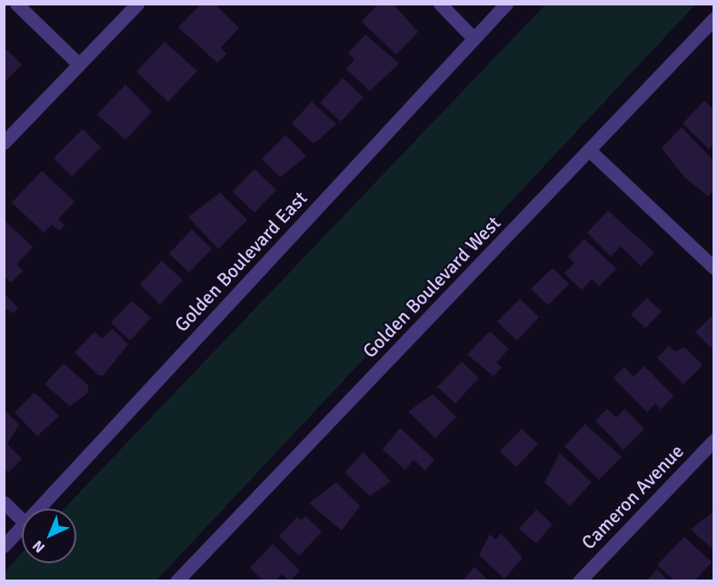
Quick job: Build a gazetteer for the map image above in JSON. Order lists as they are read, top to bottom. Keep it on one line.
{"streets":{"street":["Golden Boulevard East","Golden Boulevard West","Cameron Avenue"]},"north":"bottom left"}
